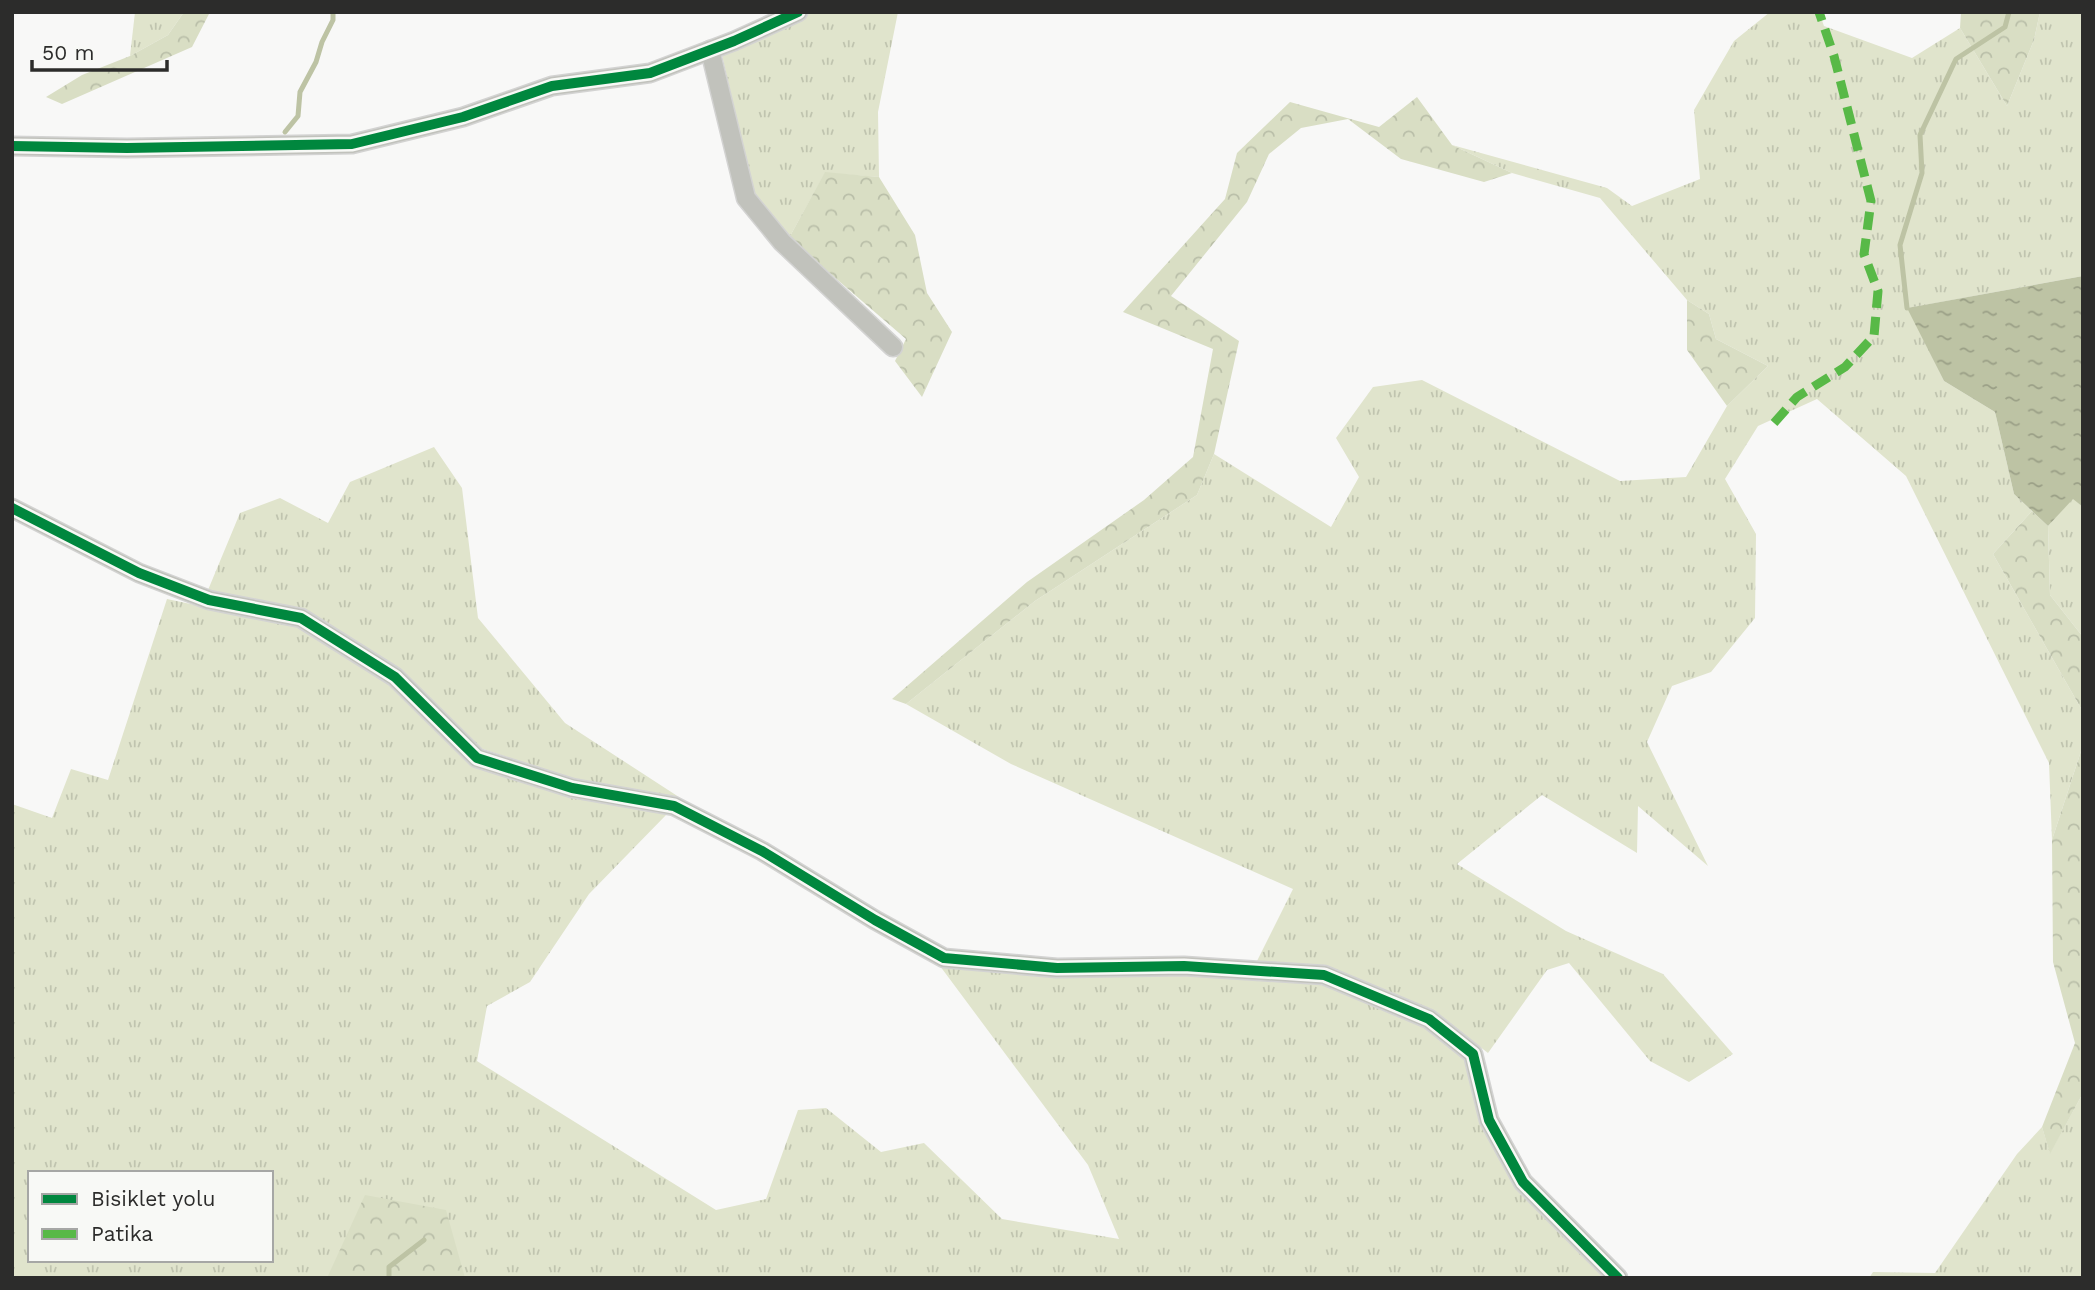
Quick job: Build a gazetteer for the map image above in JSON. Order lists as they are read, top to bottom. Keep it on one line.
{"legend":["Bisiklet yolu","Patika"],"scale_bar":"50 m"}
